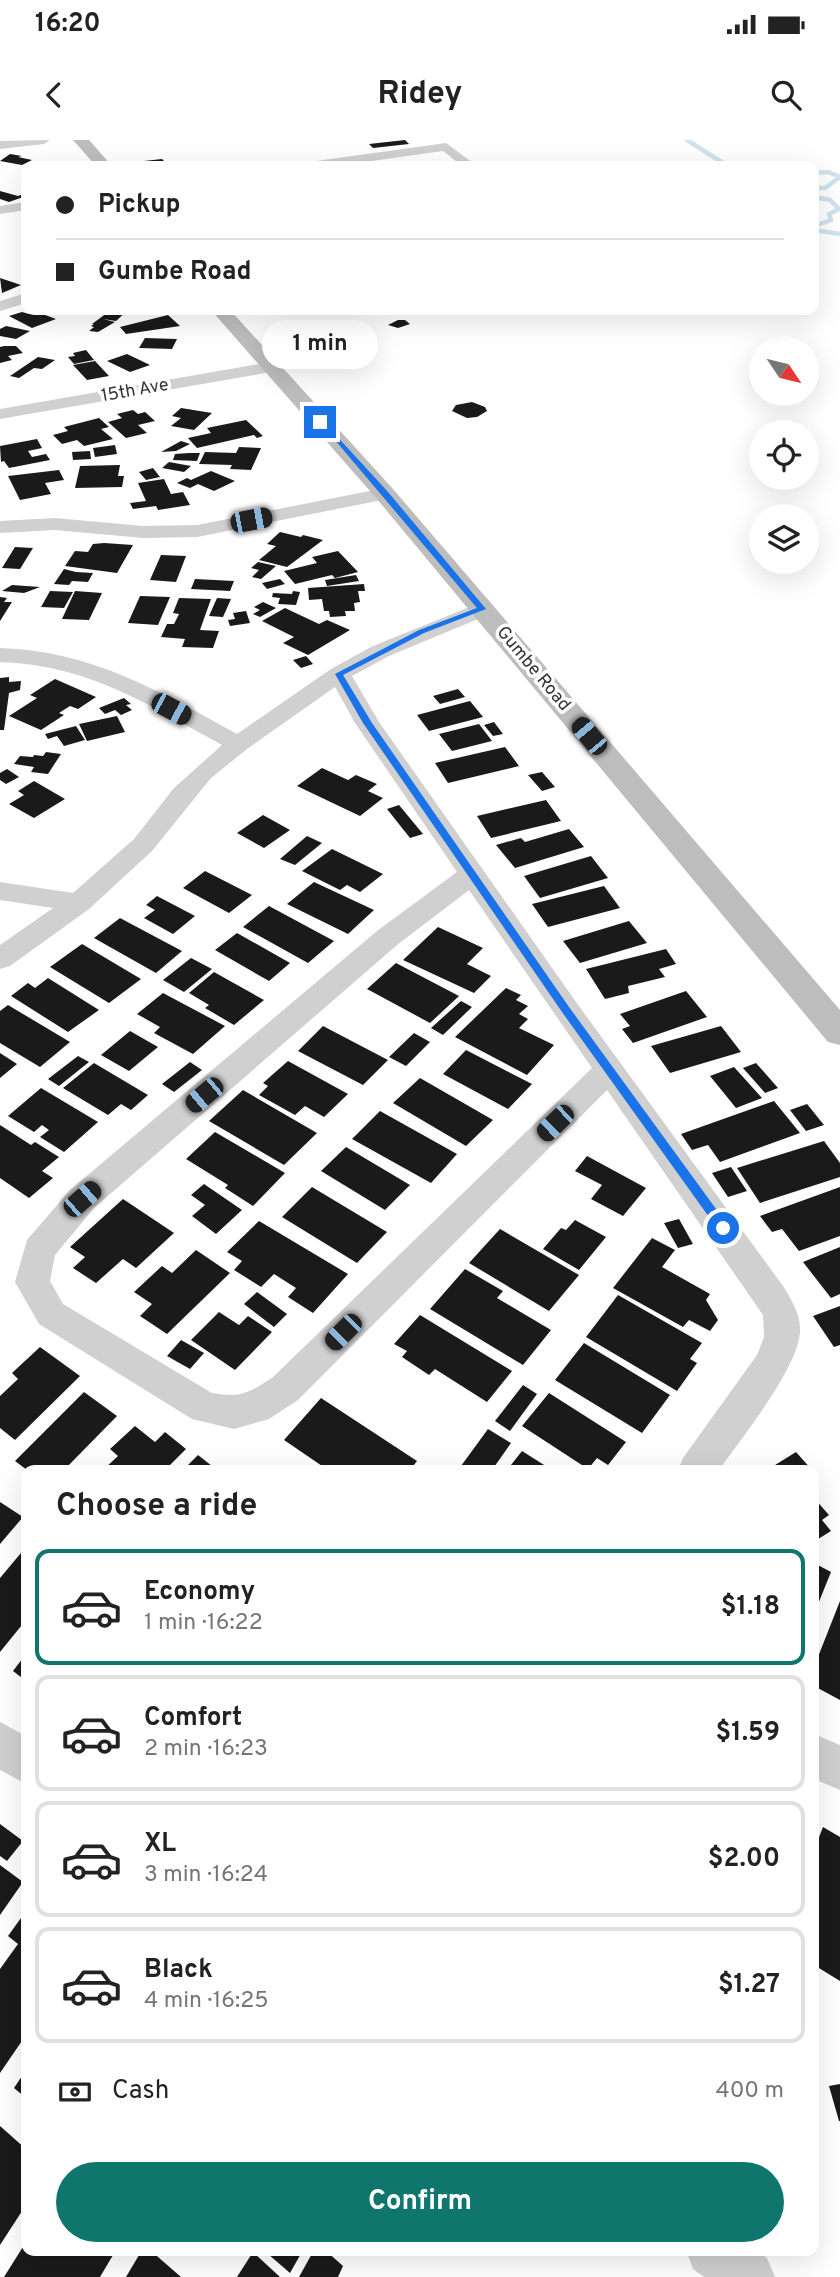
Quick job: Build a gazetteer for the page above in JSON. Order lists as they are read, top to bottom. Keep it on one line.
{"streets":{"street":["15th Ave","Gumbe Road"]},"crossings":[["15th Ave","Gumbe Road"]],"north":"bottom right","page":{"status":"16:20","header":"Ridey","banner":["Pickup","Gumbe Road"],"bubble":"1 min","heading":"Choose a ride","list":[{"name":"Economy","note":"1 min · 16:22","value":"$1.18"},{"name":"Comfort","note":"2 min · 16:23","value":"$1.59"},{"name":"XL","note":"3 min · 16:24","value":"$2.00"},{"name":"Black","note":"4 min · 16:25","value":"$1.27"}],"pay":["Cash","400 m"],"buttons":"Confirm"}}
